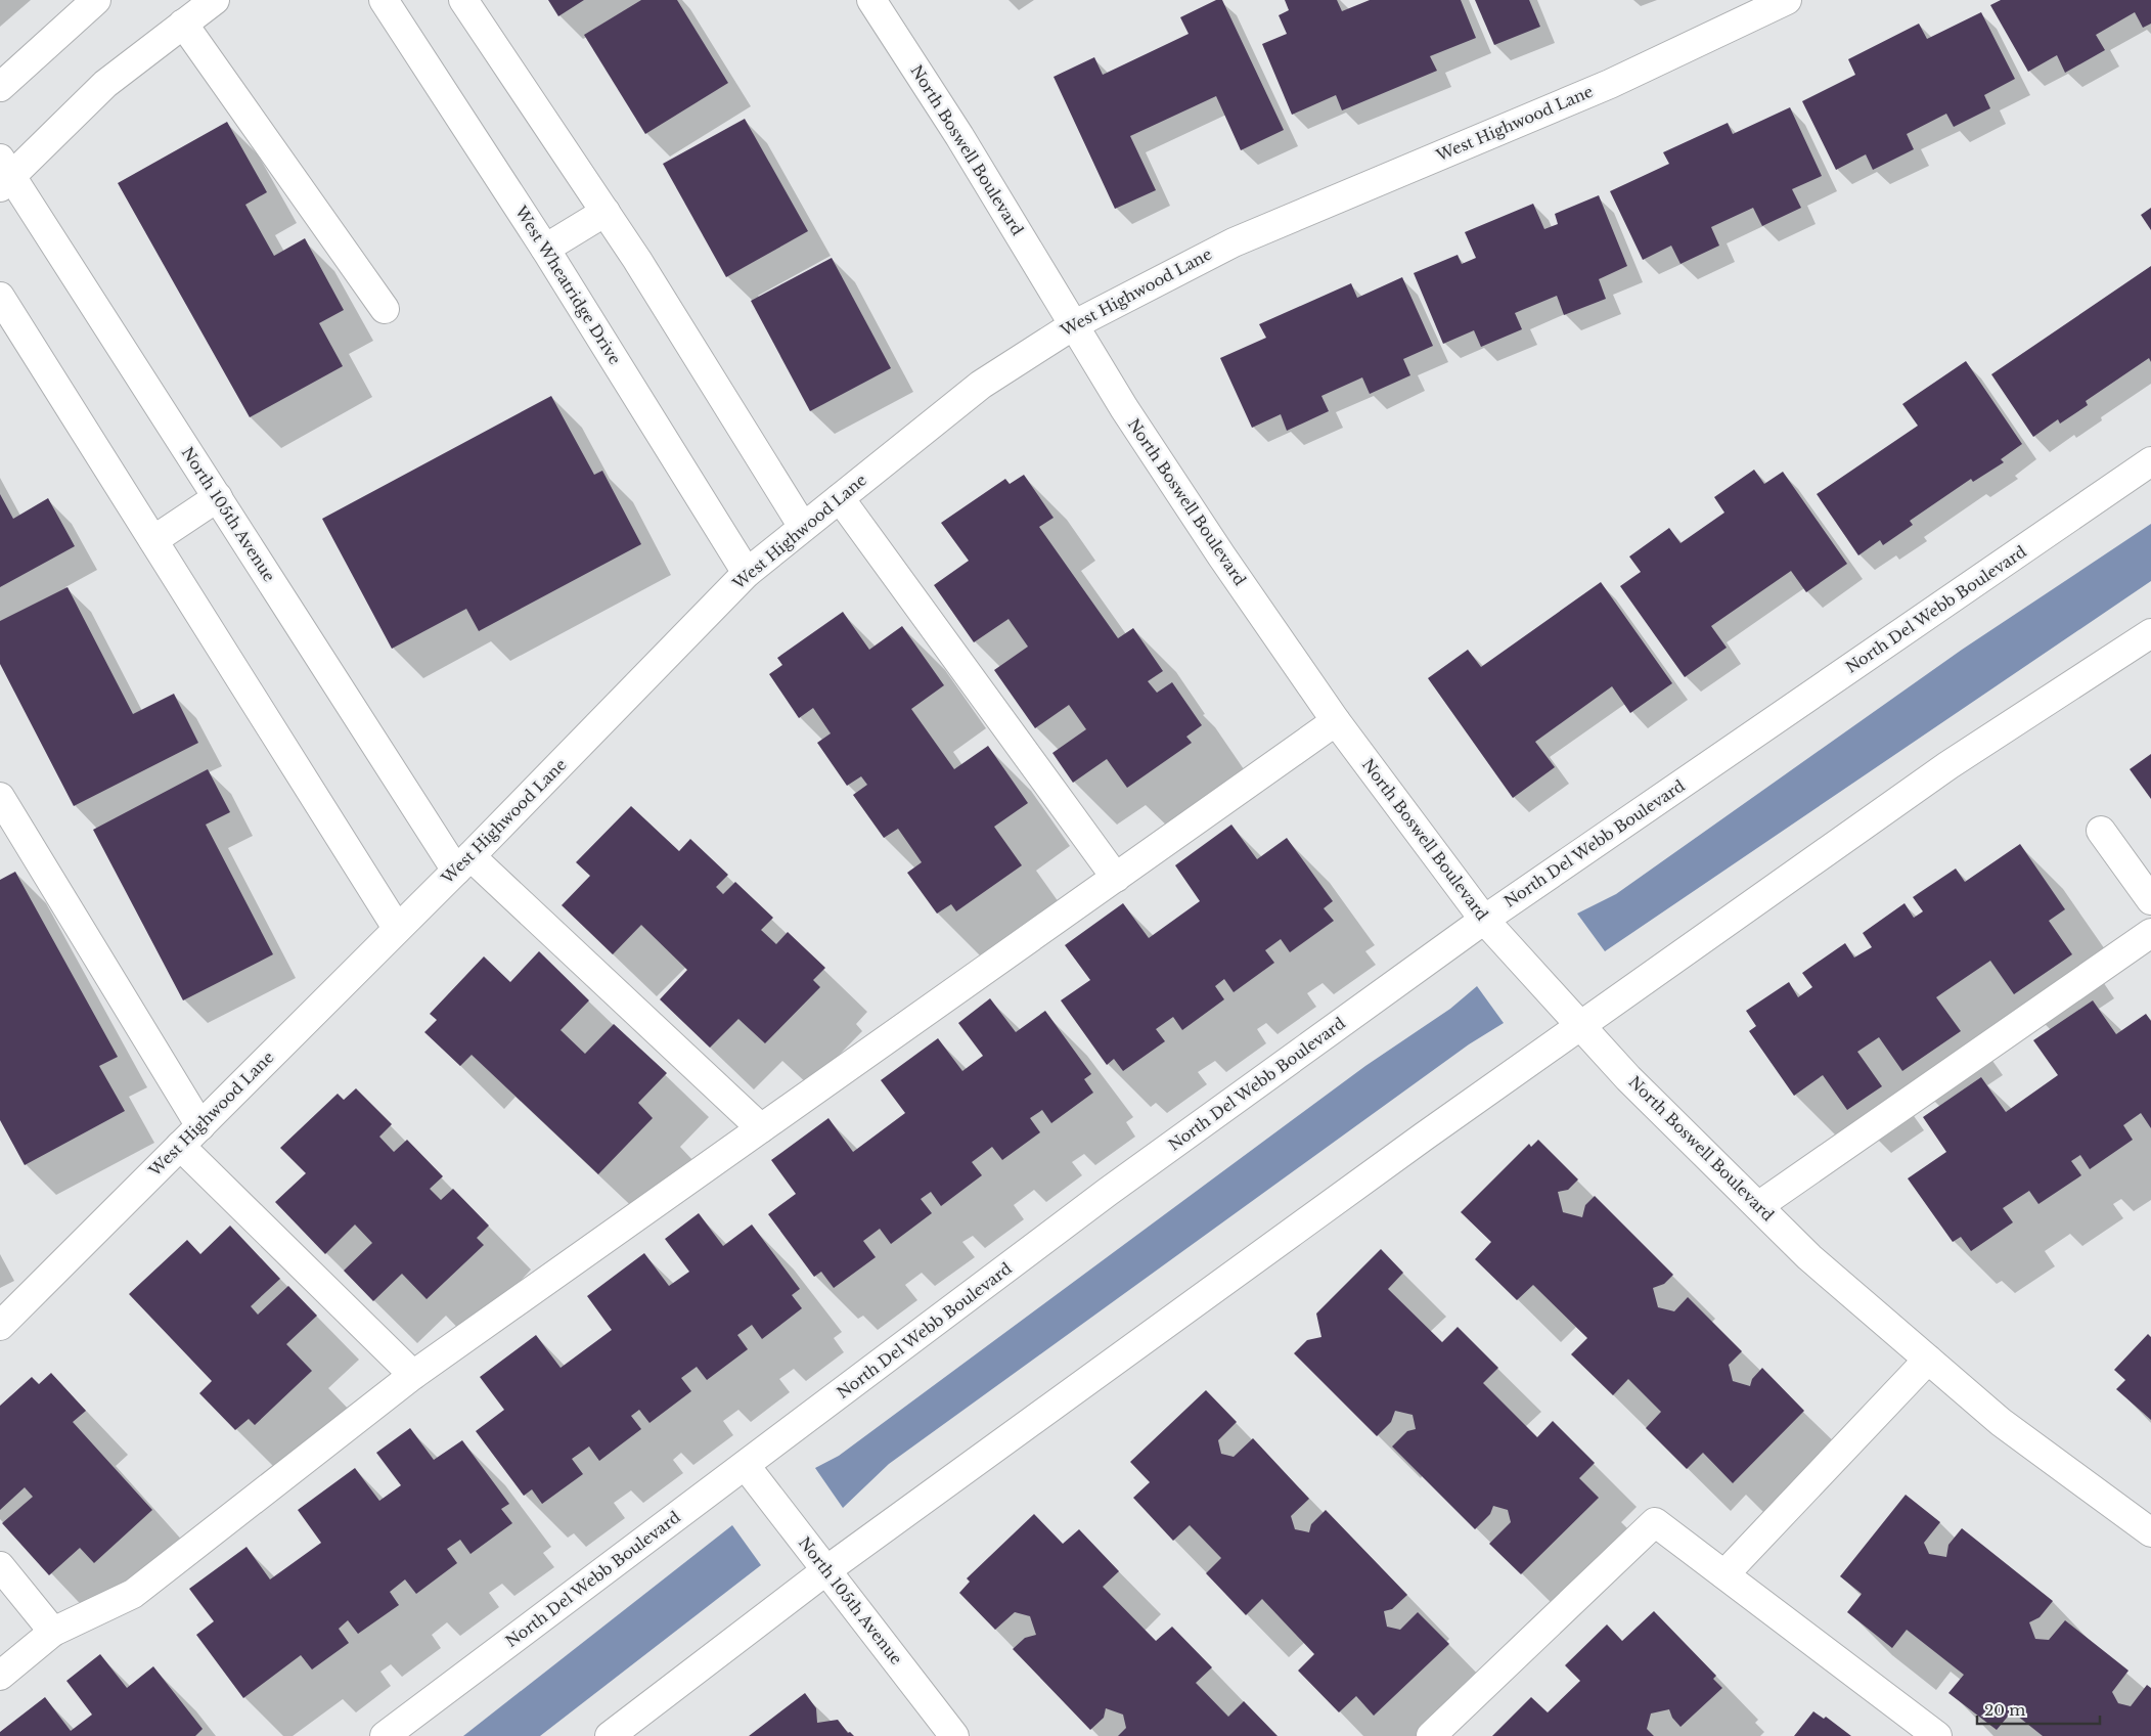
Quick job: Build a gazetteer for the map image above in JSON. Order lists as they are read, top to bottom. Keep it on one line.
{"streets":{"street":["West Highwood Lane","North Boswell Boulevard","West Wheatridge Drive","North 105th Avenue","North Del Webb Boulevard"]},"crossings":[["West Highwood Lane","North Boswell Boulevard"],["West Highwood Lane","West Wheatridge Drive"],["West Highwood Lane","North 105th Avenue"],["North Boswell Boulevard","North Del Webb Boulevard"],["North 105th Avenue","North Del Webb Boulevard"]],"scale_bar":"20 m"}
